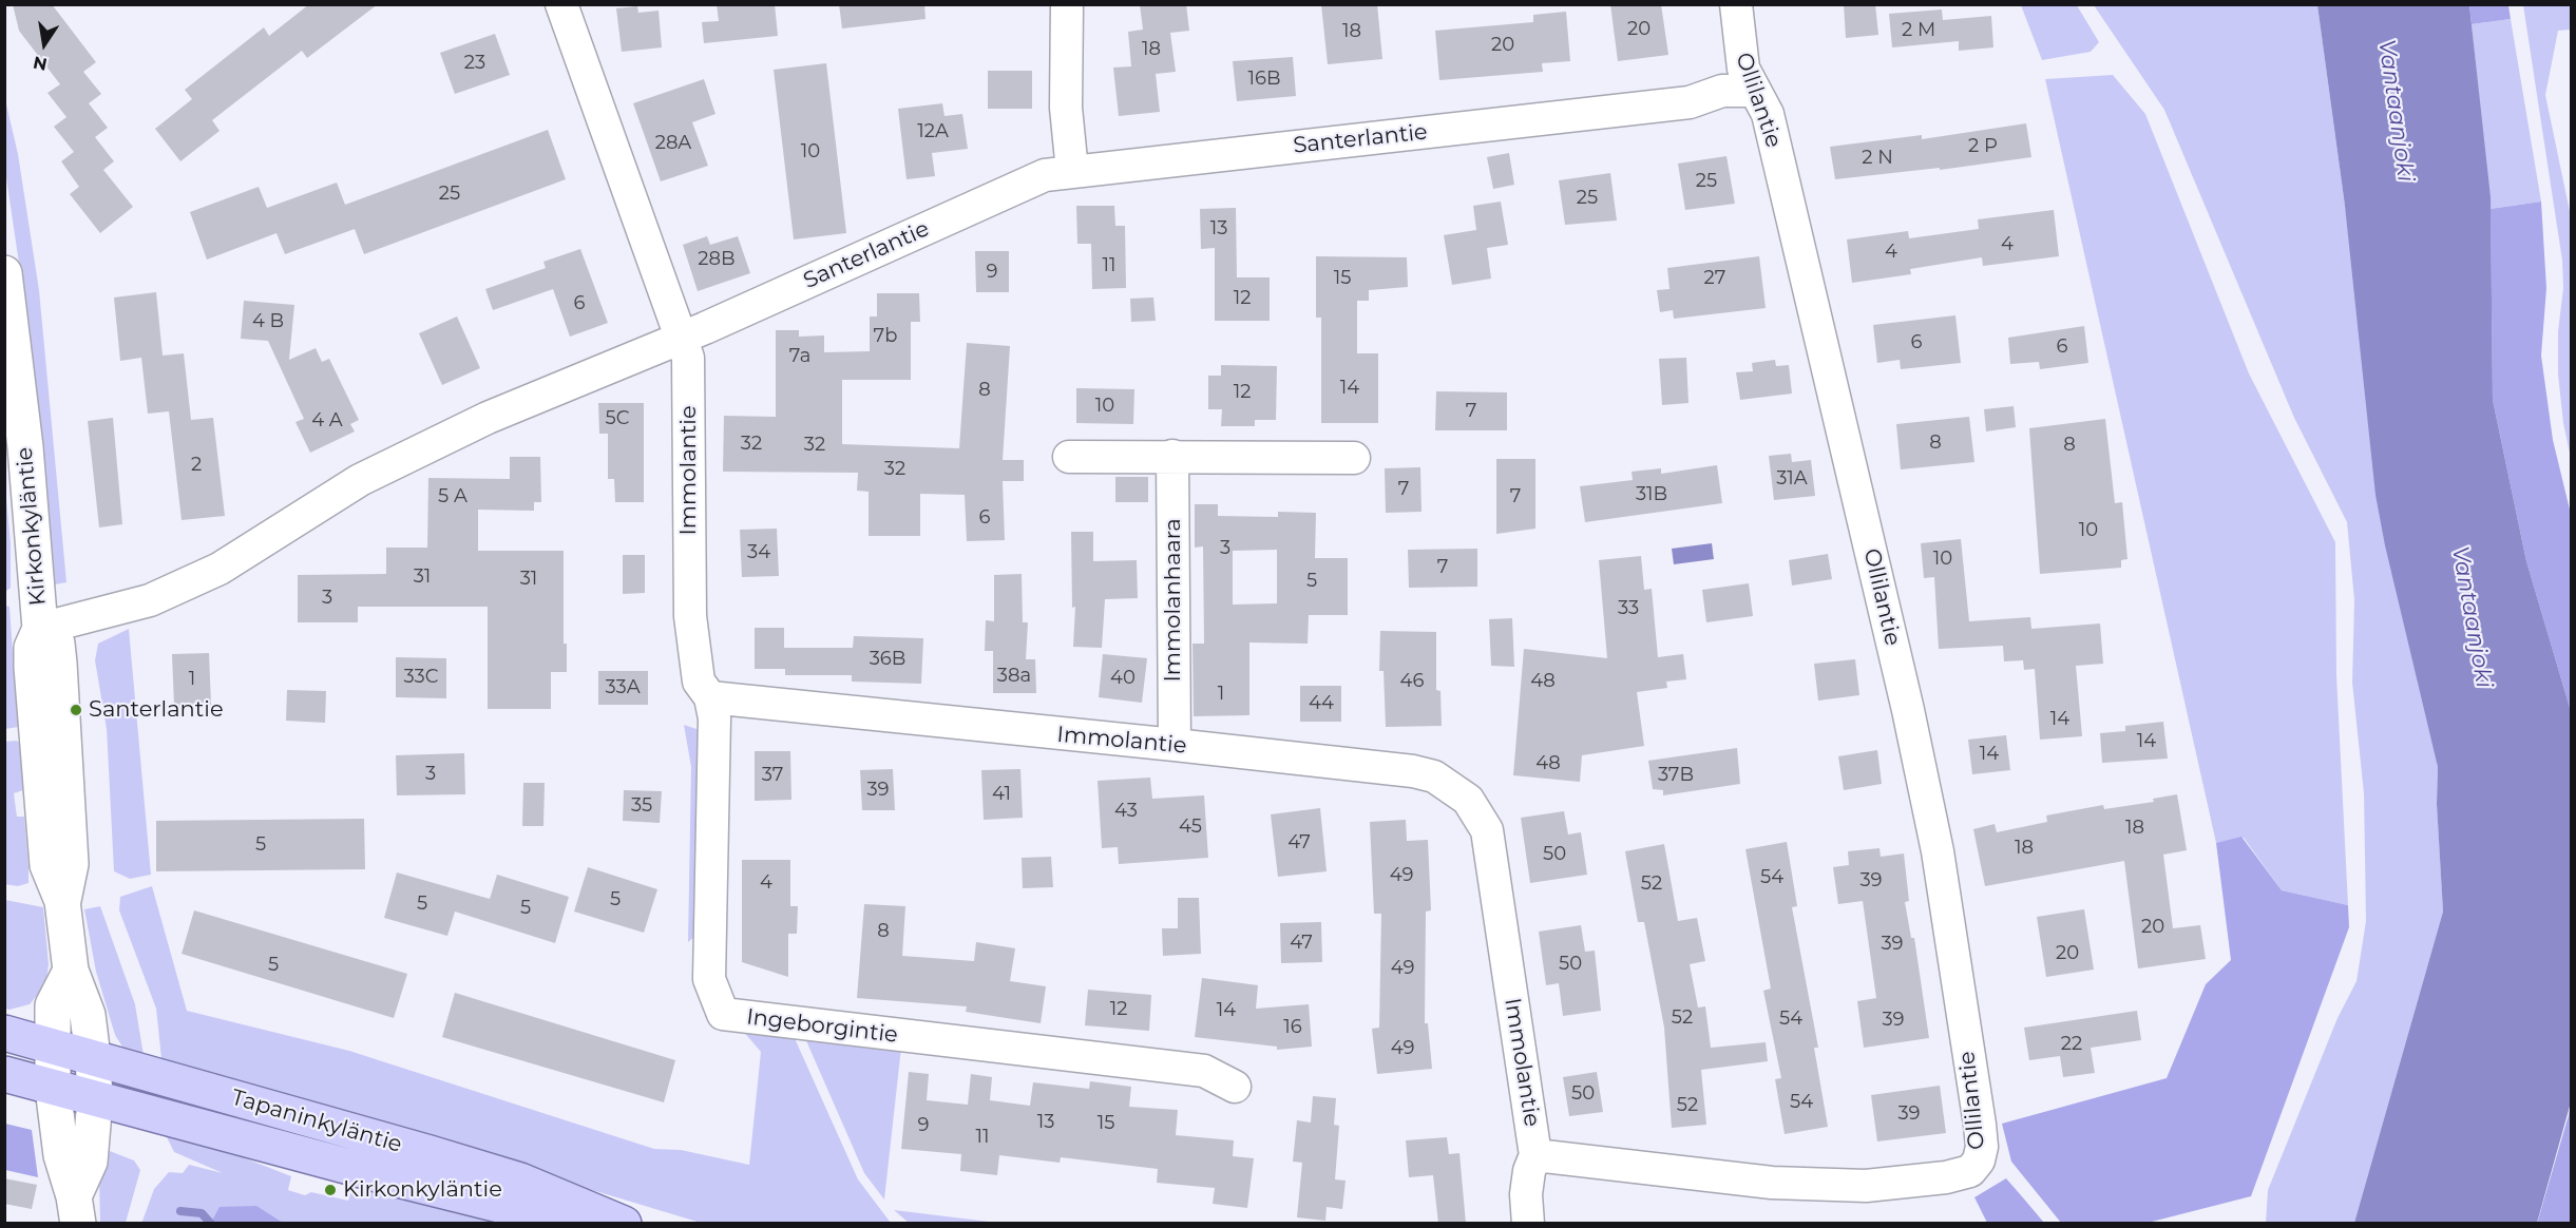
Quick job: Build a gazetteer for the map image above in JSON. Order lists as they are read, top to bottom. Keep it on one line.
{"streets":{"main road":["Tapaninkyläntie"],"street":["Ollilantie","Santerlantie","Immolantie","Kirkonkyläntie","Immolanhaara","Ingeborgintie"]},"crossings":[["Ollilantie","Santerlantie"],["Ollilantie","Immolantie"],["Santerlantie","Immolantie"],["Santerlantie","Kirkonkyläntie"],["Immolantie","Immolanhaara"],["Immolantie","Ingeborgintie"],["Kirkonkyläntie","Tapaninkyläntie"]],"water":["Vantaanjoki"],"places":["Santerlantie","Kirkonkyläntie"],"house_numbers":["20","2 M","18","20","18","23","16B","12A","28A","2 P","10","2 N","25","25","25","13","4","4","28B","11","9","15","27","12","6","4 B","7b","6","6","7a","14","8","12","10","7","5C","4 A","8","32","32","8","2","32","31A","7","31B","5 A","7","6","10","3","34","10","7","31","31","5","3","33","36B","38a","33C","40","1","46","48","33A","1","44","14","14","14","48","3","37","37B","39","41","35","43","45","18","47","5","18","50","49","54","39","4","52","5","5","5","20","8","47","39","20","50","5","49","12","14","52","54","39","16","22","49","50","54","52","39","13","15","9","11"],"north":"bottom"}
